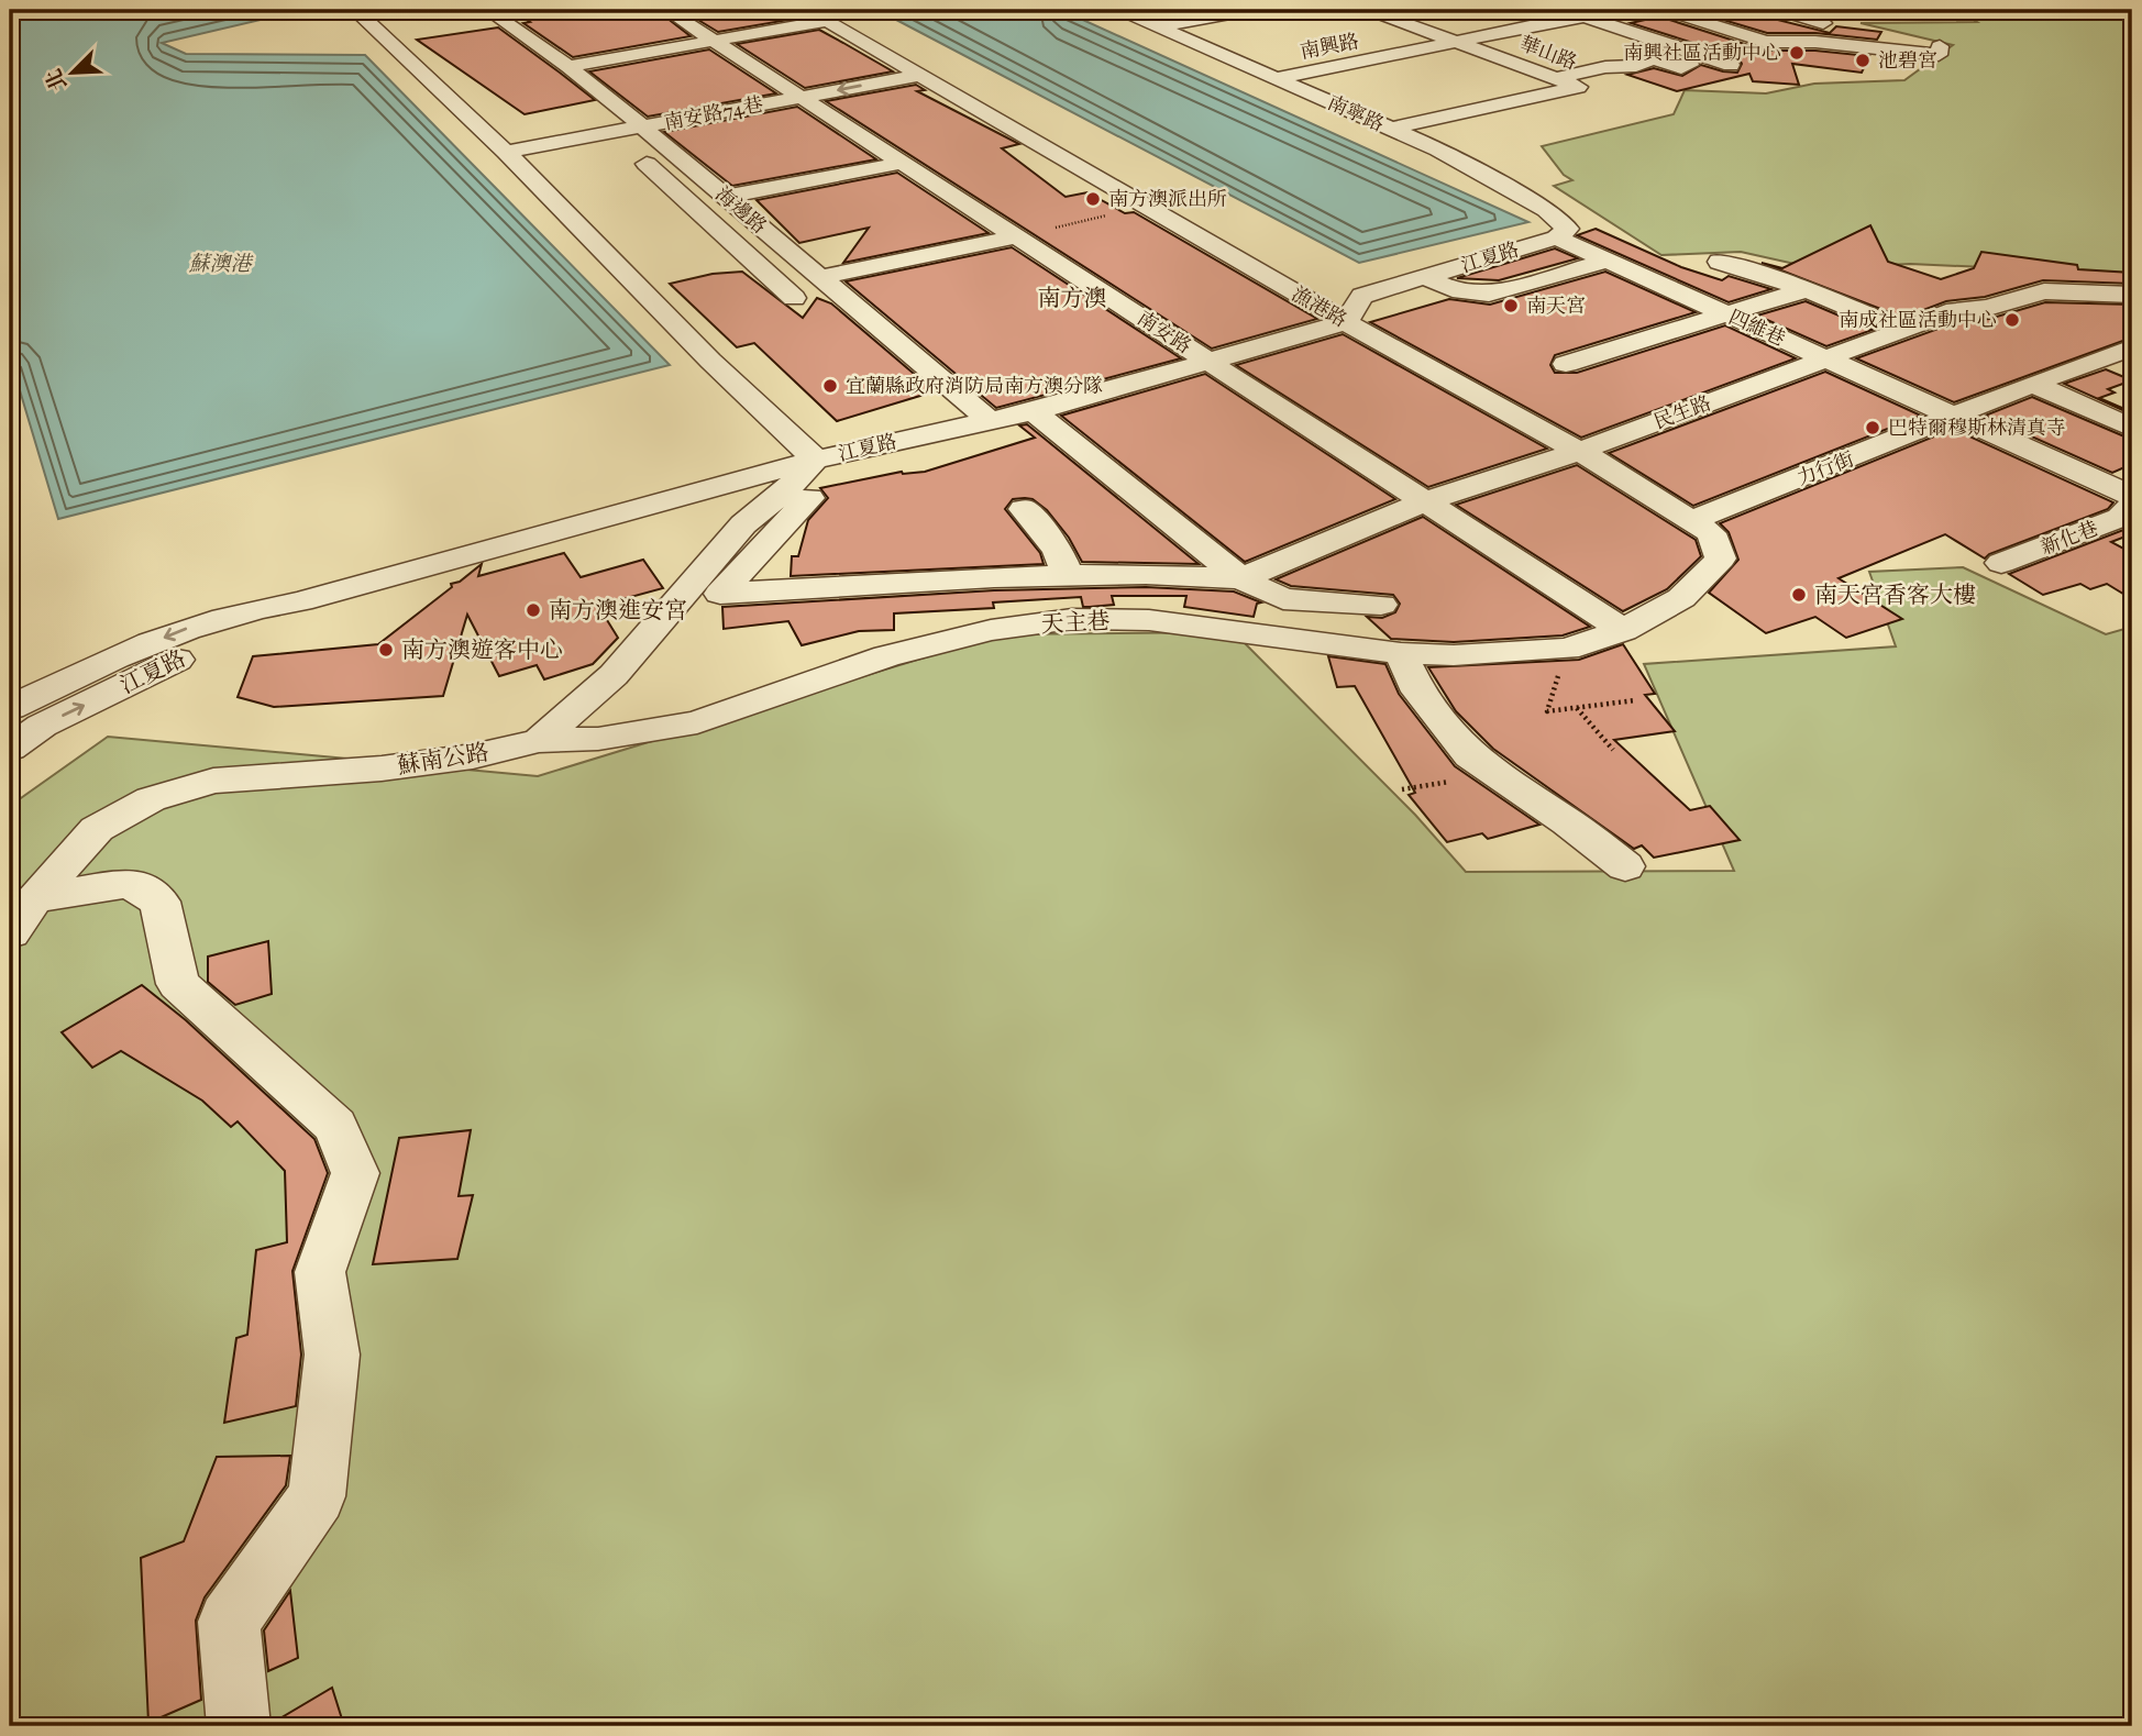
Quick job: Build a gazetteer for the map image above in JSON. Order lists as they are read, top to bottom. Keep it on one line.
{"streets":{"street":["南興路","華山路","南安路74巷","南寧路","海邊路","江夏路","漁港路","四維巷","南安路","民生路","力行街","新化巷","天主巷","蘇南公路"]},"crossings":[["南興路","華山路"],["南興路","南寧路"],["華山路","南寧路"],["南安路74巷","海邊路"],["南安路74巷","漁港路"],["南安路74巷","南安路"],["南寧路","江夏路"],["南寧路","四維巷"],["海邊路","江夏路"],["江夏路","漁港路"],["江夏路","四維巷"],["江夏路","南安路"],["江夏路","蘇南公路"],["漁港路","南安路"],["漁港路","民生路"],["漁港路","力行街"],["漁港路","天主巷"],["四維巷","民生路"],["四維巷","力行街"],["南安路","民生路"],["南安路","天主巷"],["天主巷","蘇南公路"]],"districts":["南方澳"],"water":["蘇澳港"],"places":["南興社區活動中心","池碧宮","南方澳派出所","南天宮","南成社區活動中心","宜蘭縣政府消防局南方澳分隊","巴特爾穆斯林清真寺","南天宮香客大樓","南方澳進安宮","南方澳遊客中心"],"north":"bottom left"}
